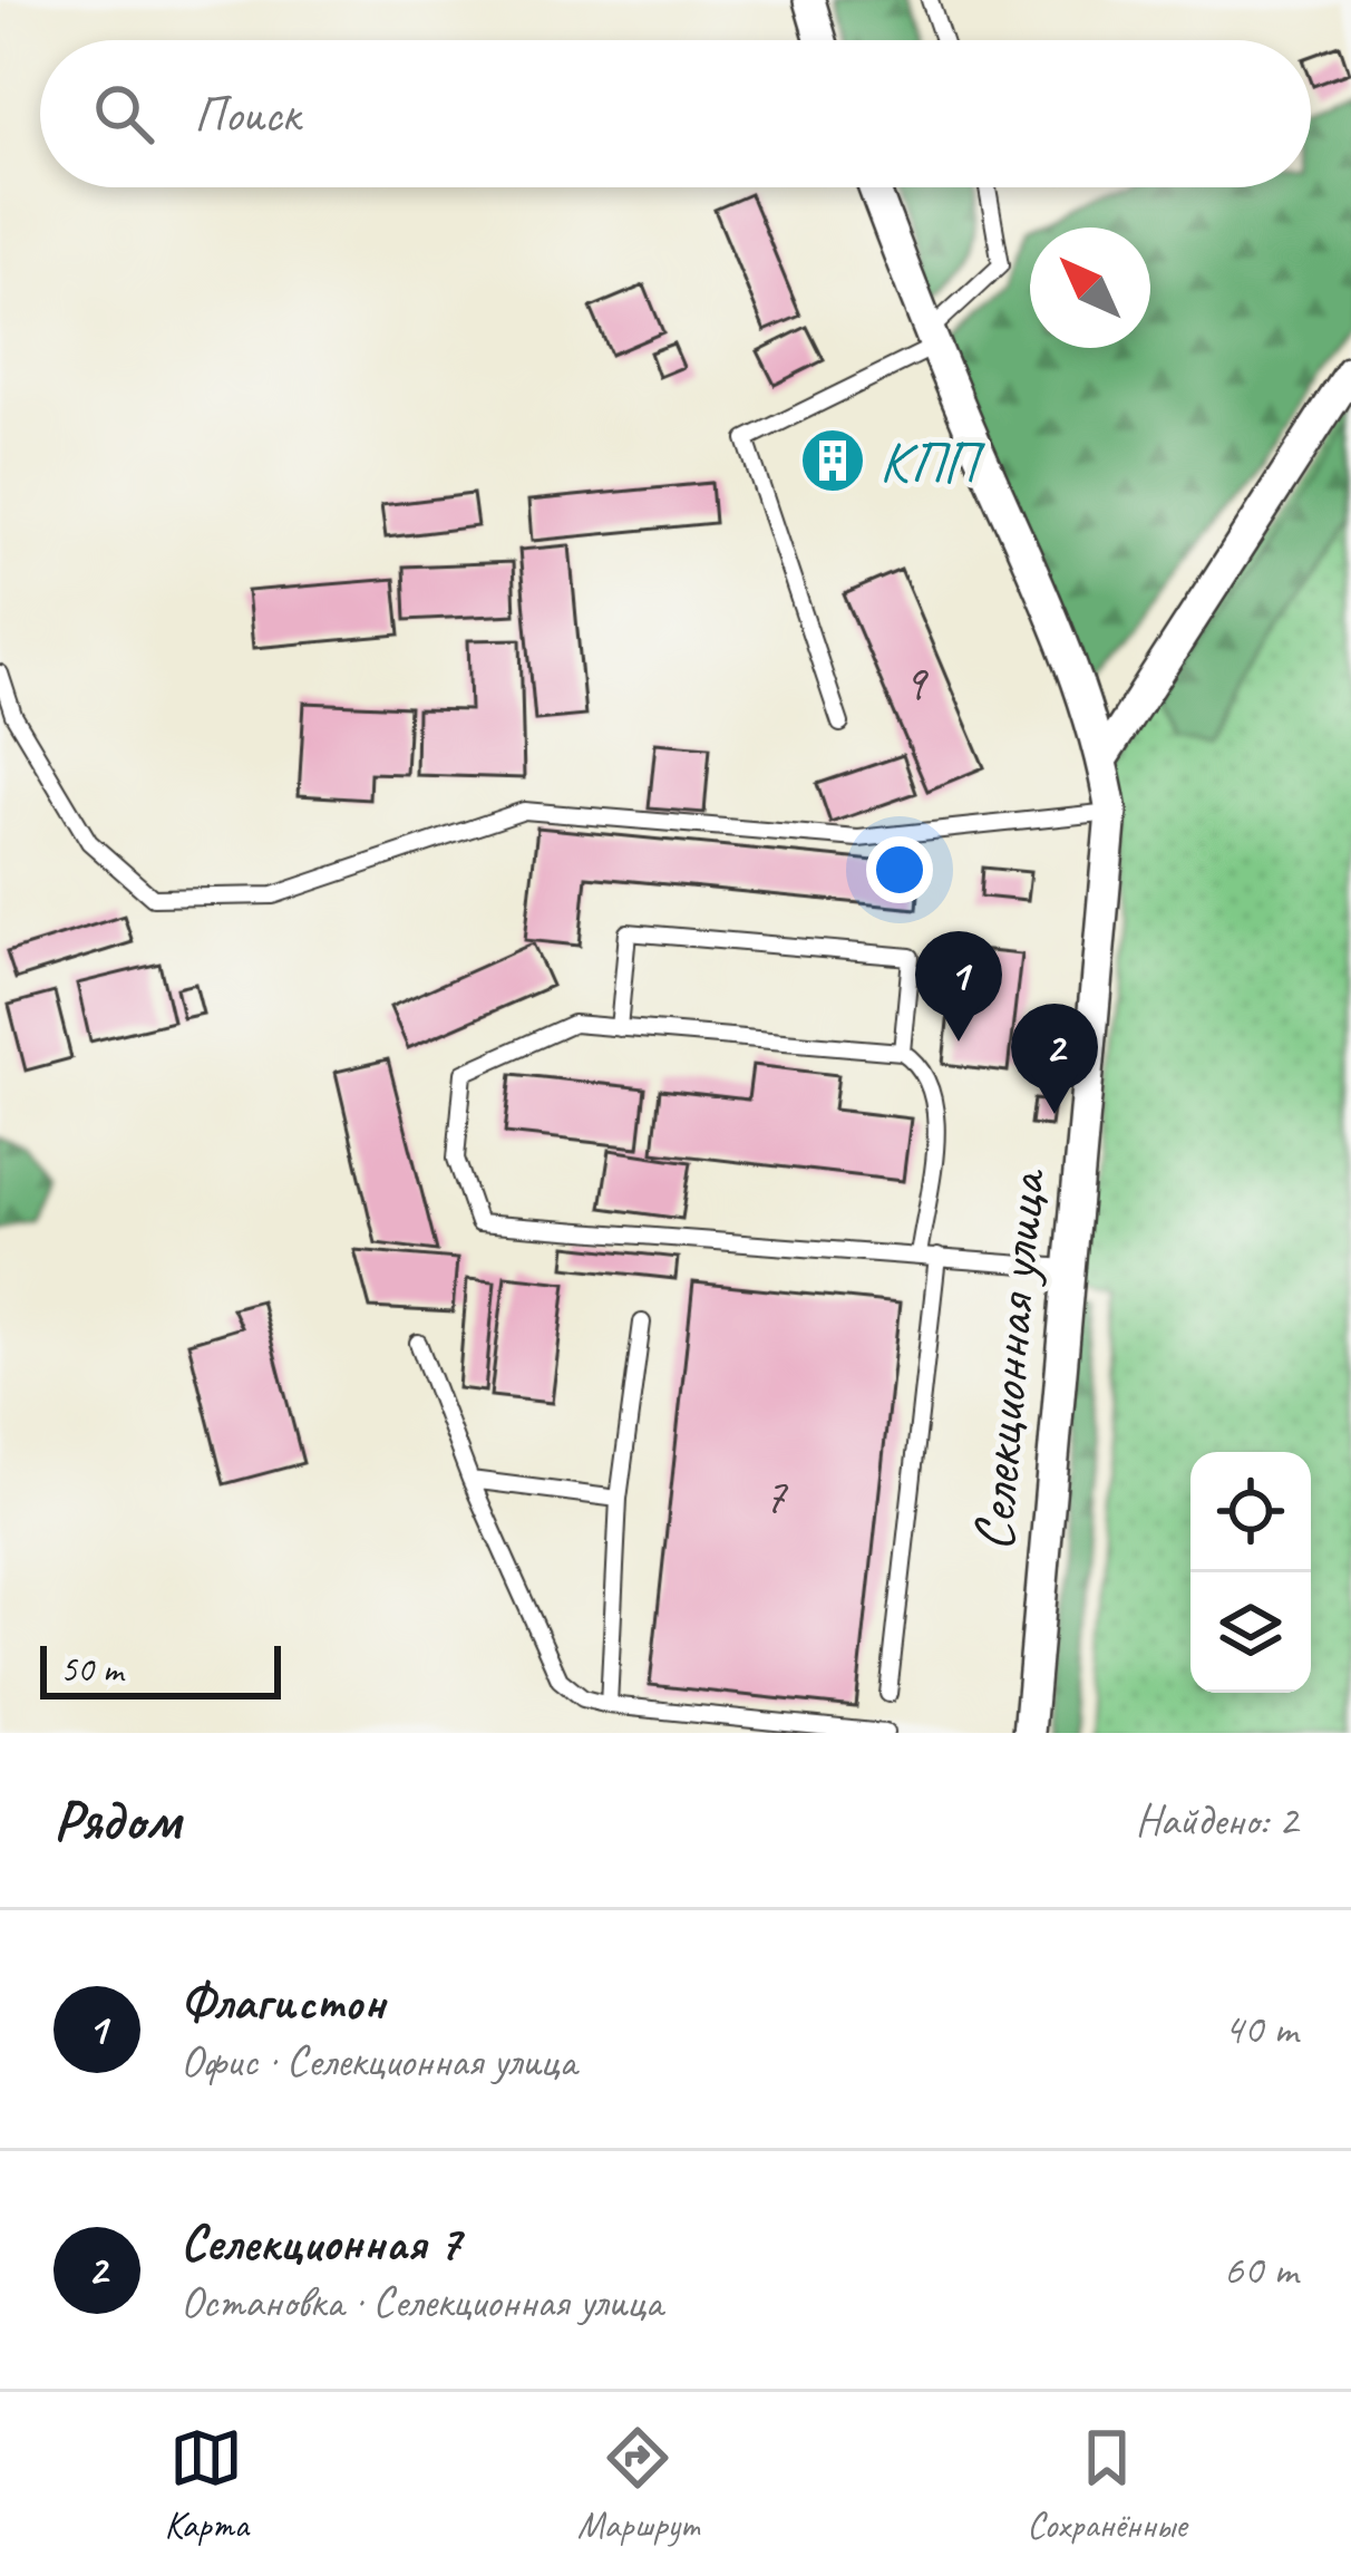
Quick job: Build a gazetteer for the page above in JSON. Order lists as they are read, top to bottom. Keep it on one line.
{"streets":{"street":["Селекционная улица"]},"places":{"building":["КПП"]},"house_numbers":["9","7"],"scale_bar":"50 m","north":"top left","page":{"search":"Поиск","pins":["1","2"],"scale":"50 m","heading":["Рядом","Найдено: 2"],"list":[{"mark":"1","name":"Флагистон","note":"Офис · Селекционная улица","value":"40 m"},{"mark":"2","name":"Селекционная 7","note":"Остановка · Селекционная улица","value":"60 m"}],"nav":["Карта","Маршрут","Сохранённые"]}}
